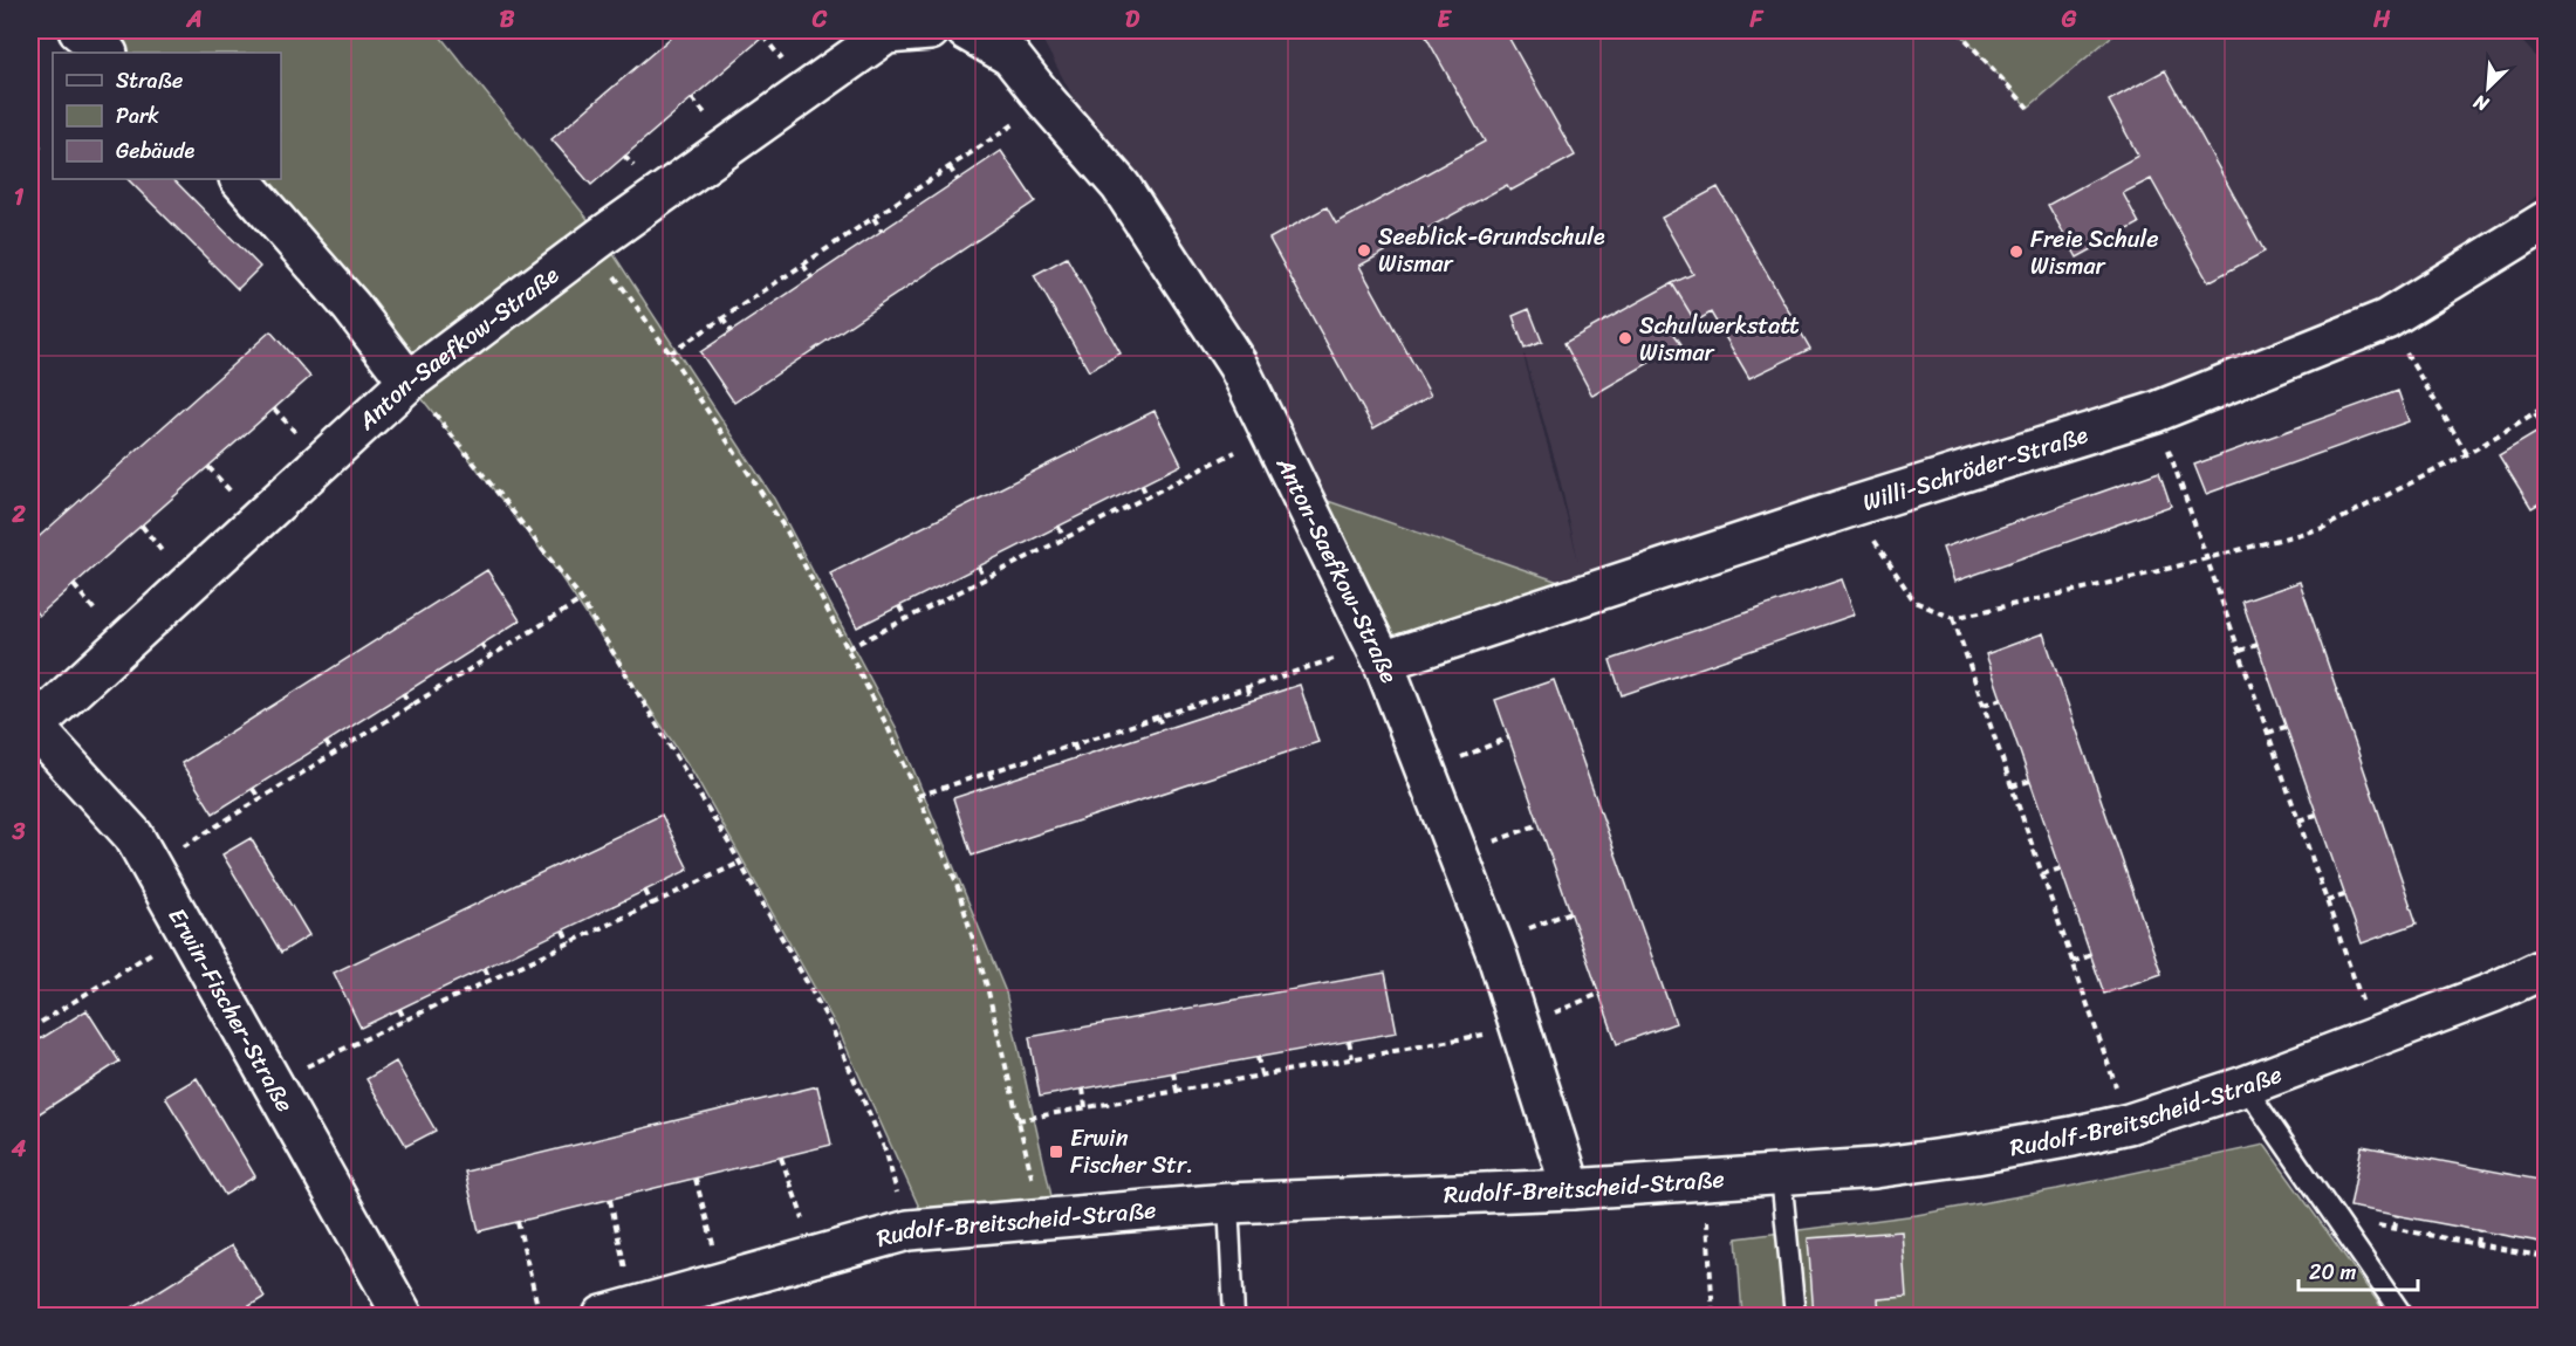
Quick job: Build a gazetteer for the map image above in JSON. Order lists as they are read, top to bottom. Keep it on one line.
{"streets":{"street":["Anton-Saefkow-Straße","Willi-Schröder-Straße","Erwin-Fischer-Straße","Rudolf-Breitscheid-Straße"]},"crossings":[["Anton-Saefkow-Straße","Willi-Schröder-Straße"],["Anton-Saefkow-Straße","Erwin-Fischer-Straße"],["Anton-Saefkow-Straße","Rudolf-Breitscheid-Straße"]],"places":{"other":["Seeblick-Grundschule Wismar","Freie Schule Wismar","Schulwerkstatt Wismar"],"transit":["Erwin Fischer Str."]},"legend":["Straße","Park","Gebäude"],"scale_bar":"20 m","north":"bottom left","grid":{"columns":["A","B","C","D","E","F","G","H"],"rows":["1","2","3","4"]}}
